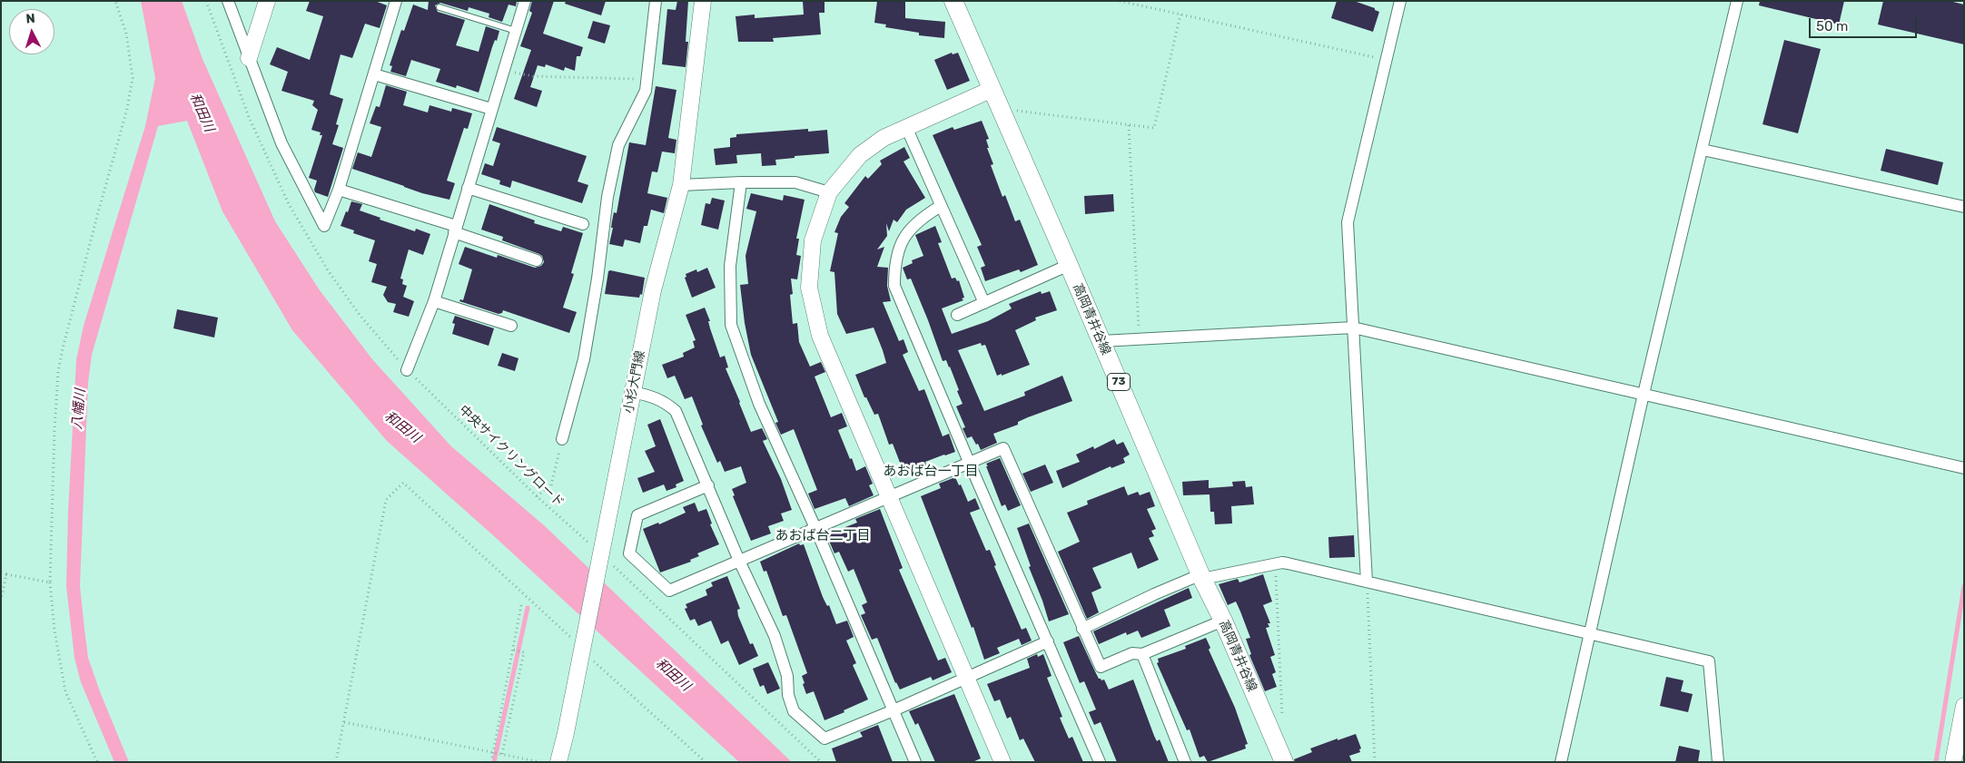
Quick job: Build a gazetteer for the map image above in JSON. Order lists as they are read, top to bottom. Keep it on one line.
{"streets":{"main road":["高岡青井谷線","73"],"street":["小杉大門線"],"path":["中央サイクリングロード"]},"crossings":[["小杉大門線","中央サイクリングロード"]],"districts":["あおば台一丁目","あおば台二丁目"],"water":["和田川","八幡川"],"scale_bar":"50 m","north":"top"}
